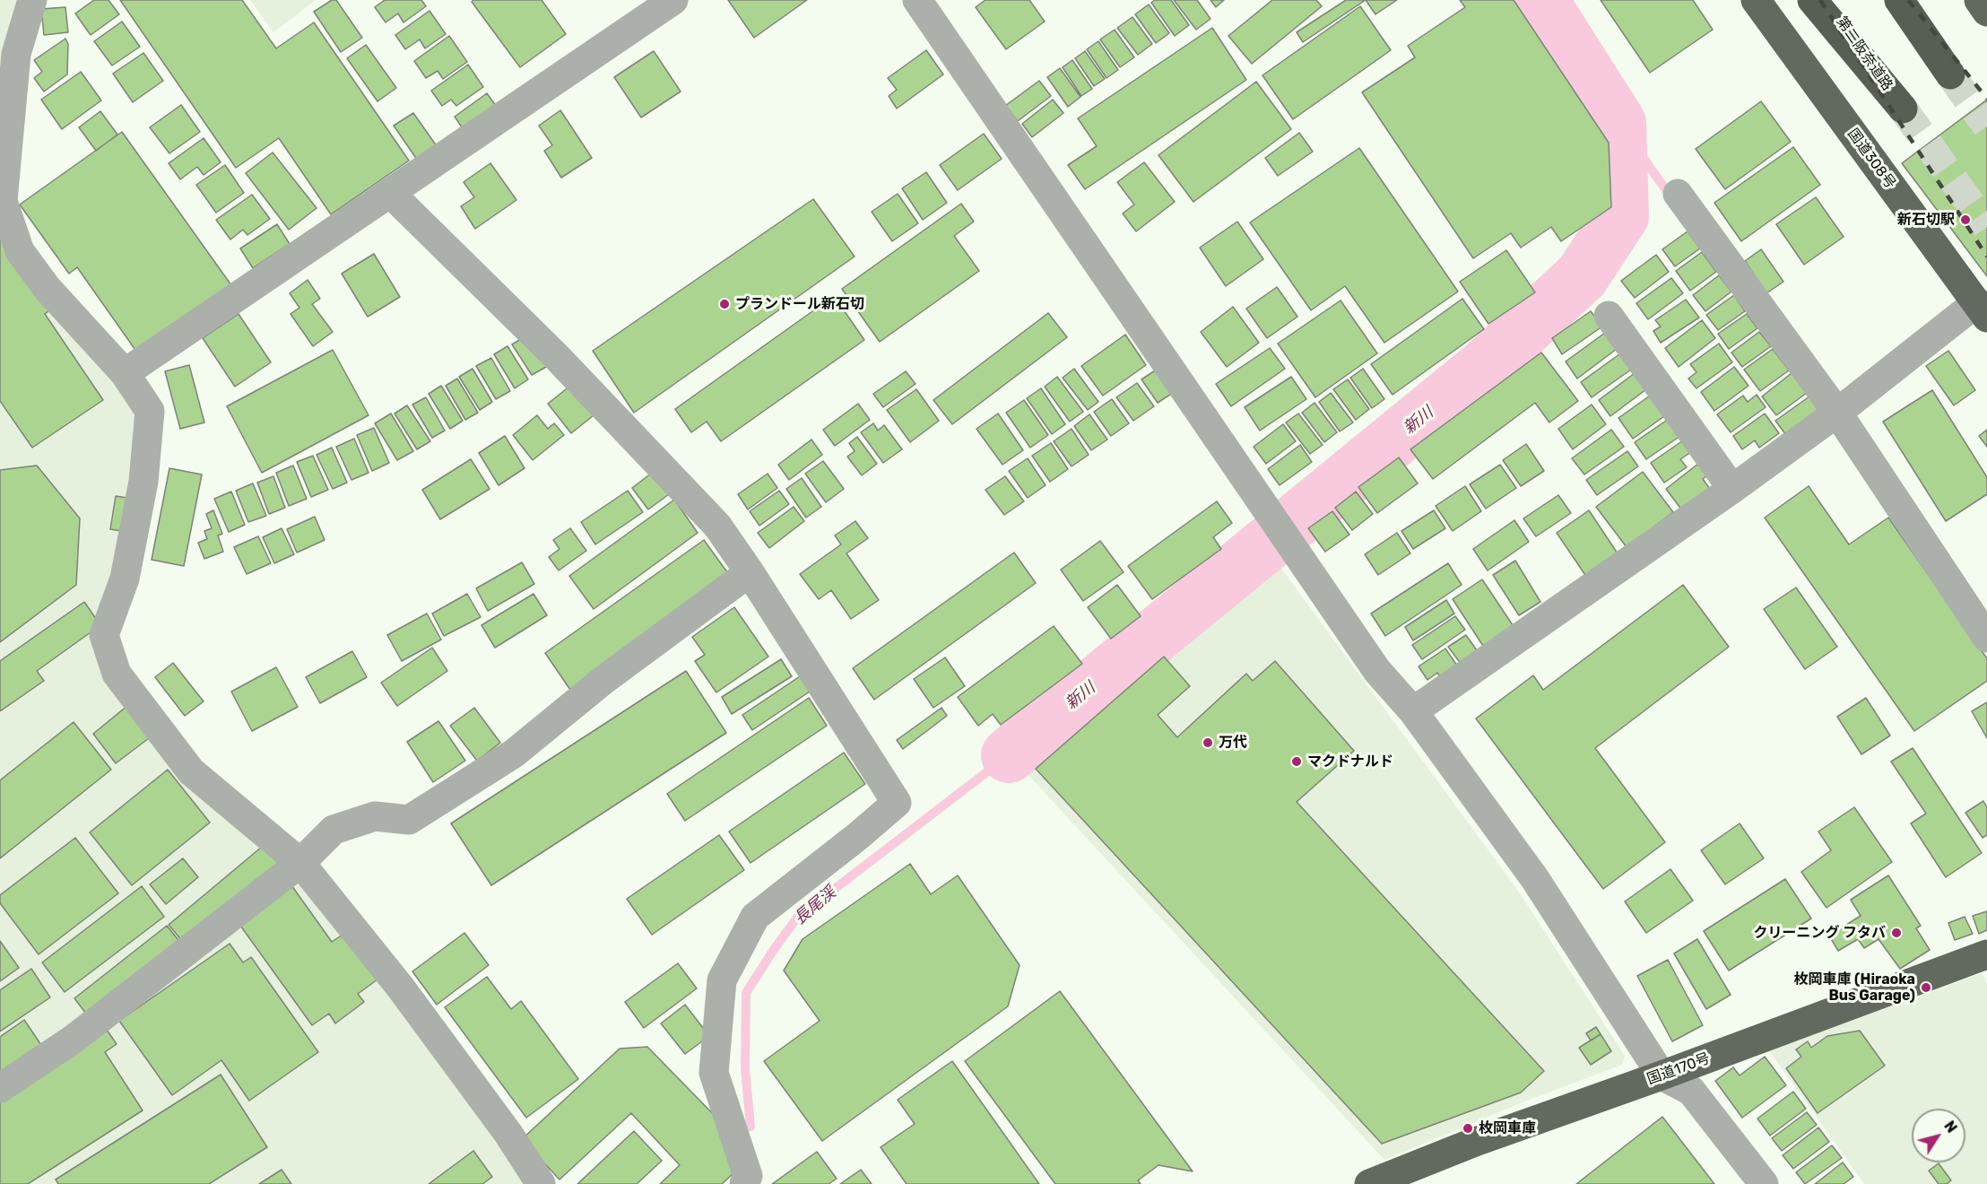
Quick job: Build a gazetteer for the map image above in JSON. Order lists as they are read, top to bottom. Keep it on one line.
{"streets":{"highway":["第二阪奈道路","国道308号","国道170号"]},"water":["新川","長尾渓"],"places":["新石切駅","プランドール新石切","万代","マクドナルド","クリーニング フタバ","枚岡車庫 (Hiraoka Bus Garage)","枚岡車庫"],"north":"top right"}
